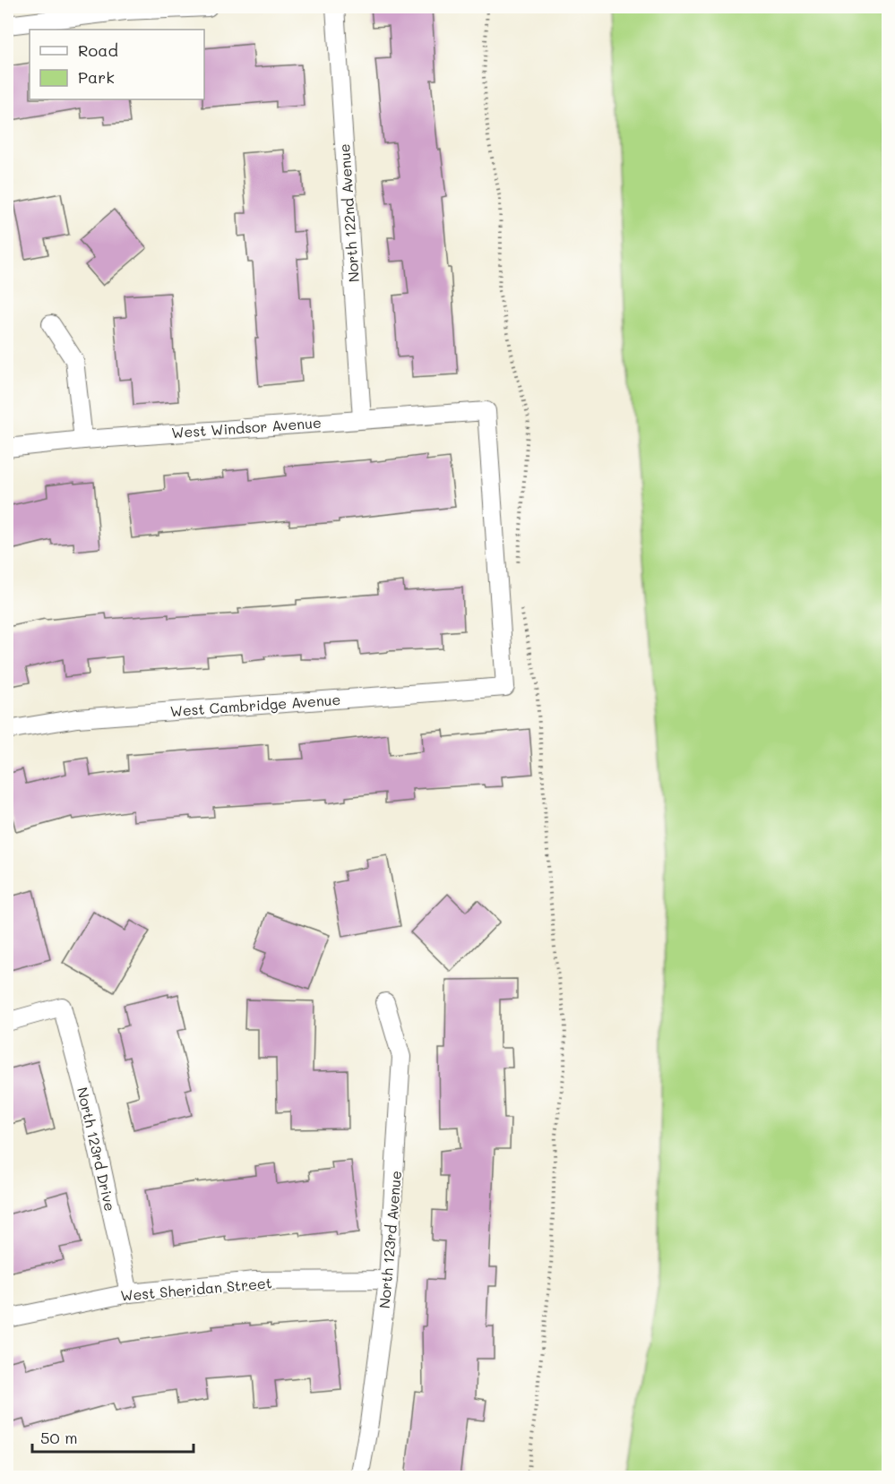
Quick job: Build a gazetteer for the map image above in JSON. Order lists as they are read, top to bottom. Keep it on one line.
{"streets":{"street":["North 122nd Avenue","West Windsor Avenue","West Cambridge Avenue","North 123rd Drive","North 123rd Avenue","West Sheridan Street"]},"crossings":[["North 122nd Avenue","West Windsor Avenue"],["West Windsor Avenue","West Cambridge Avenue"],["North 123rd Drive","West Sheridan Street"],["North 123rd Avenue","West Sheridan Street"]],"legend":["Road","Park"],"scale_bar":"50 m"}
